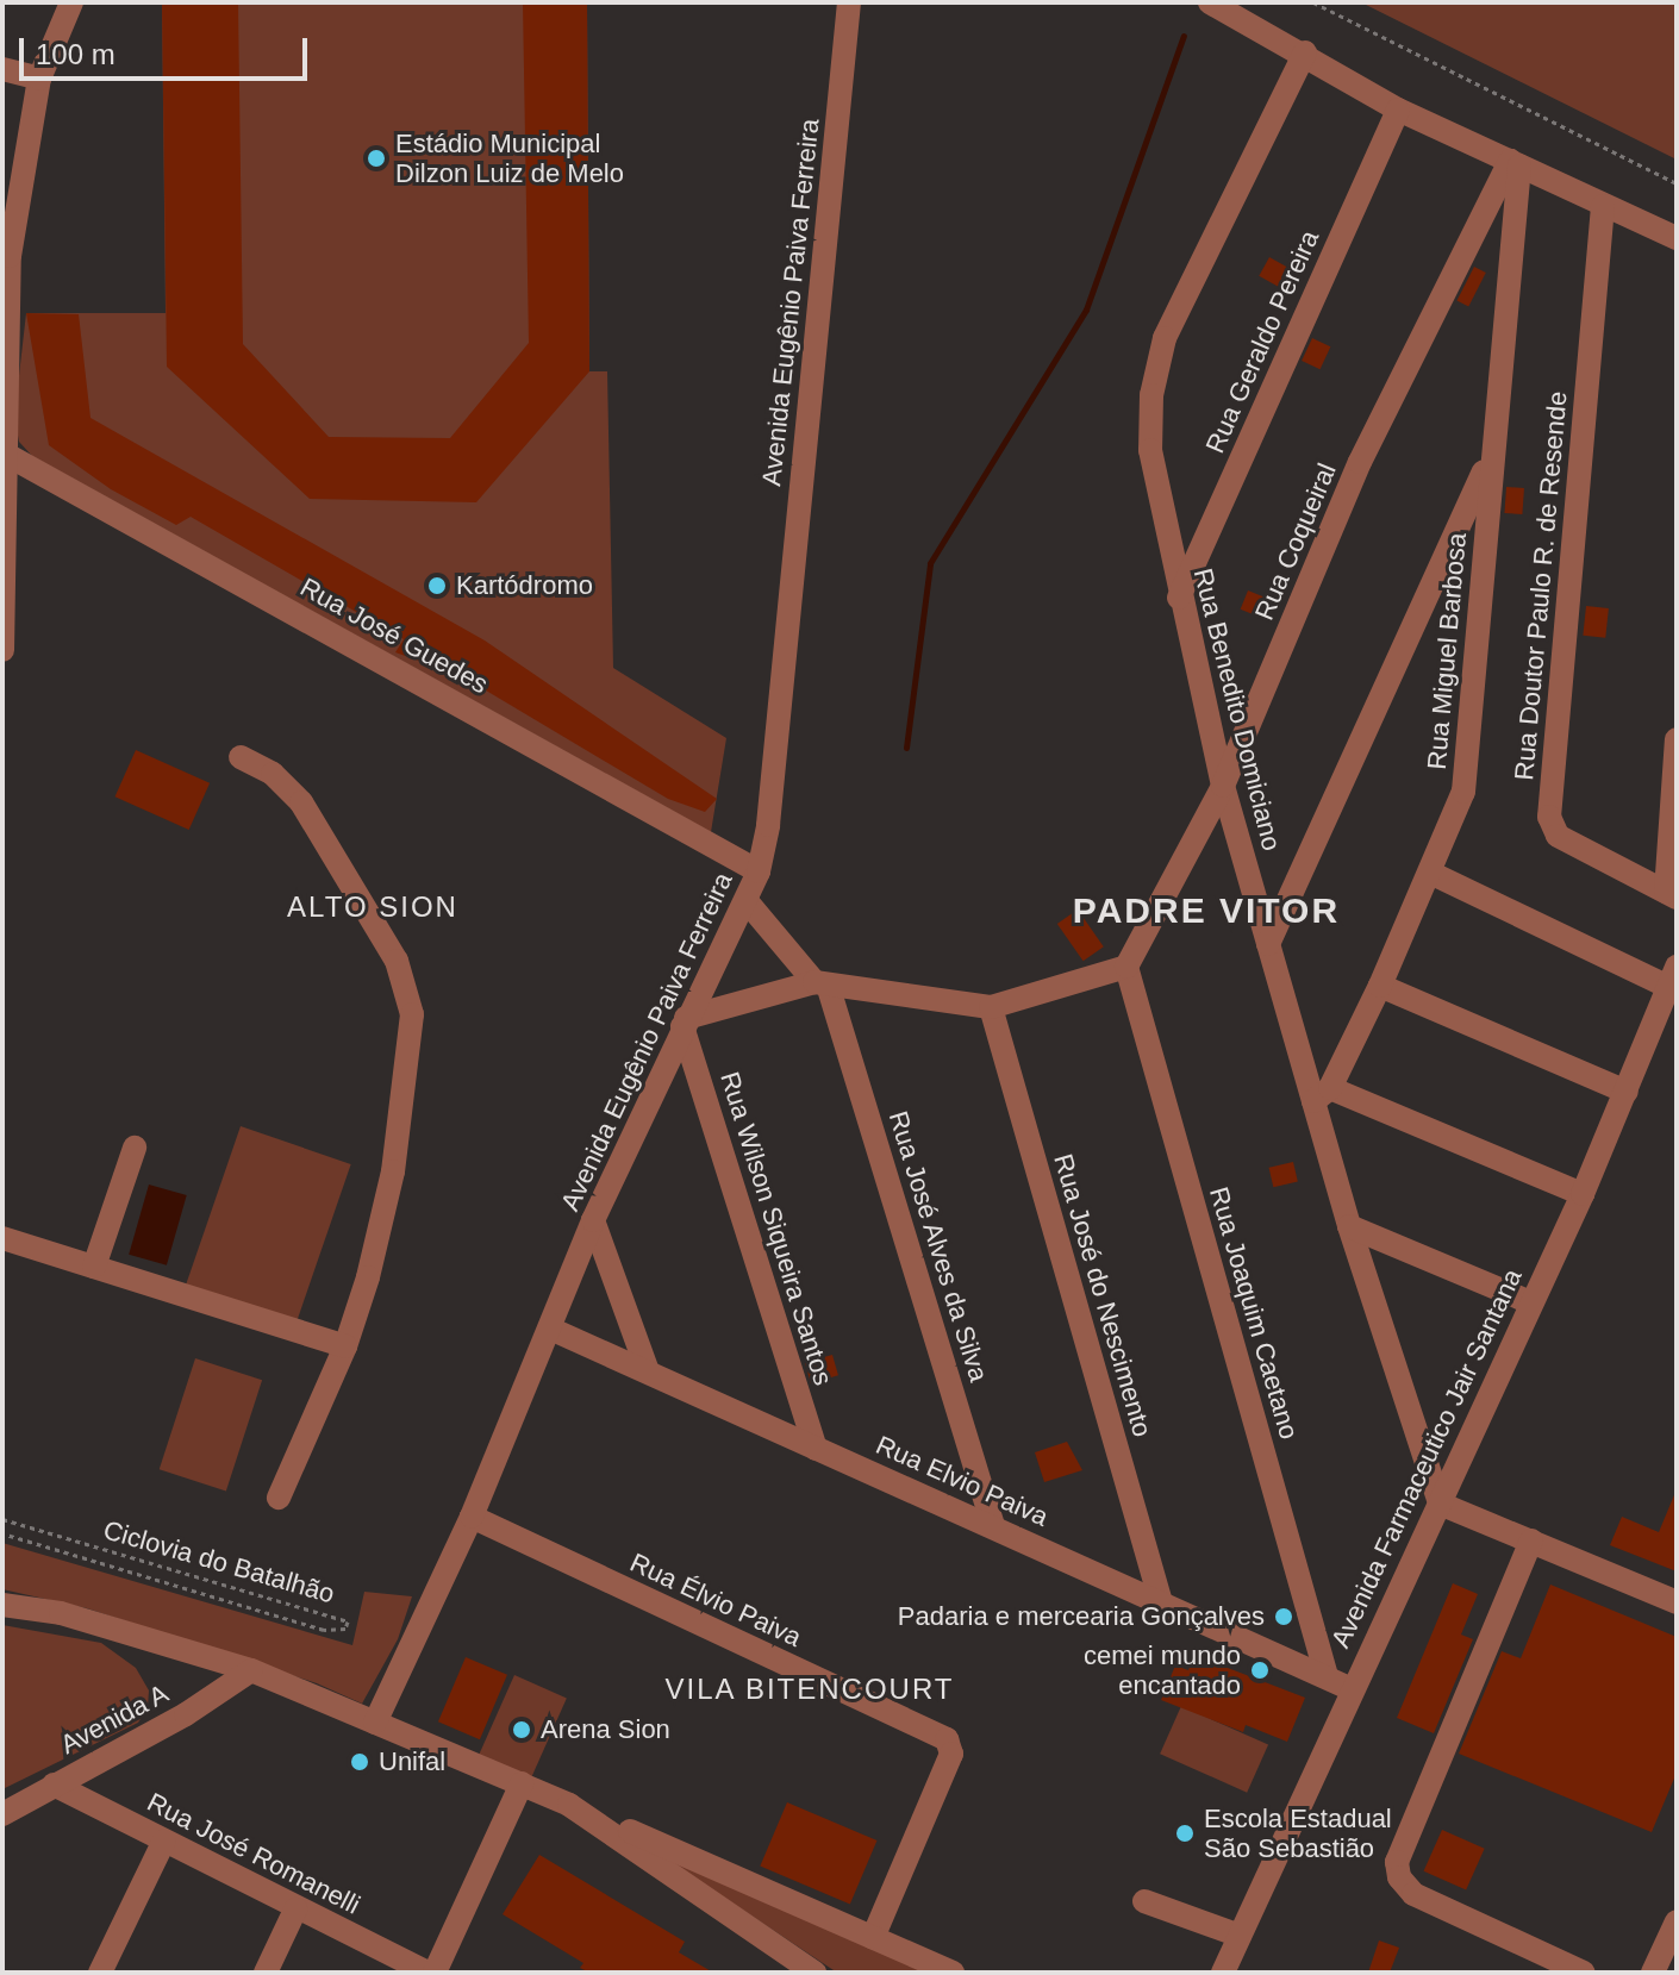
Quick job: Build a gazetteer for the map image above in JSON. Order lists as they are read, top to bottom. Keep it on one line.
{"streets":{"street":["Avenida Eugênio Paiva Ferreira","Rua Geraldo Pereira","Rua Coqueiral","Rua Doutor Paulo R. de Resende","Rua José Guedes","Rua Miguel Barbosa","Rua Benedito Domiciano","Rua Wilson Siqueira Santos","Rua José Alves da Silva","Rua José do Nescimento","Rua Joaquim Caetano","Avenida Farmaceutico Jair Santana","Rua Elvio Paiva","Rua Élvio Paiva","Avenida A","Rua José Romanelli"],"path":["Ciclovia do Batalhão"]},"crossings":[["Avenida Eugênio Paiva Ferreira","Rua José Guedes"],["Avenida Eugênio Paiva Ferreira","Rua Wilson Siqueira Santos"],["Avenida Eugênio Paiva Ferreira","Rua Elvio Paiva"],["Avenida Eugênio Paiva Ferreira","Rua Élvio Paiva"],["Rua Geraldo Pereira","Rua Benedito Domiciano"],["Rua Coqueiral","Rua Miguel Barbosa"],["Rua Coqueiral","Rua Benedito Domiciano"],["Rua Coqueiral","Rua Joaquim Caetano"],["Rua Miguel Barbosa","Rua Benedito Domiciano"],["Rua Benedito Domiciano","Avenida Farmaceutico Jair Santana"],["Rua Wilson Siqueira Santos","Rua Elvio Paiva"],["Rua José Alves da Silva","Rua Elvio Paiva"],["Rua José do Nescimento","Rua Elvio Paiva"],["Rua Joaquim Caetano","Rua Elvio Paiva"],["Avenida Farmaceutico Jair Santana","Rua Elvio Paiva"],["Avenida A","Rua José Romanelli"]],"districts":["ALTO SION","PADRE VITOR","VILA BITENCOURT"],"places":["Estádio Municipal Dilzon Luiz de Melo","Kartódromo","Padaria e mercearia Gonçalves","cemei mundo encantado","Arena Sion","Unifal","Escola Estadual São Sebastião"],"scale_bar":"100 m"}
